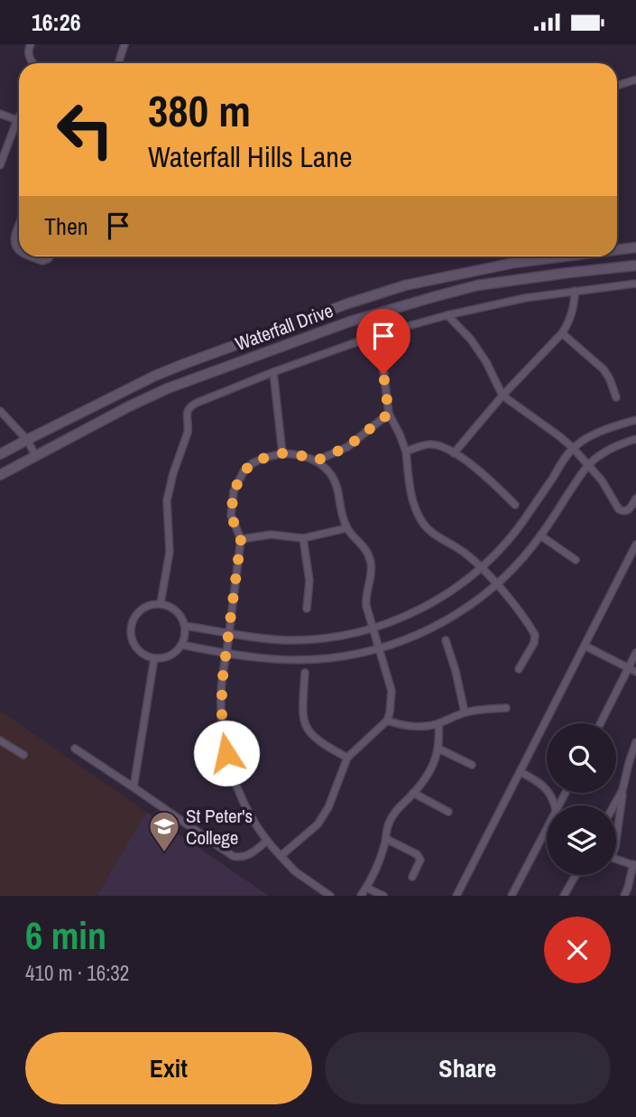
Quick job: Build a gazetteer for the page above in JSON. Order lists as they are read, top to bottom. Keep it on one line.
{"streets":{"main road":["Waterfall Drive"]},"places":{"school or university":["St Peter's College"]},"page":{"status":"16:26","turn":["380 m","Waterfall Hills Lane"],"then":"Then","heading":["6 min","410 m · 16:32"],"buttons":["Exit","Share"]}}
